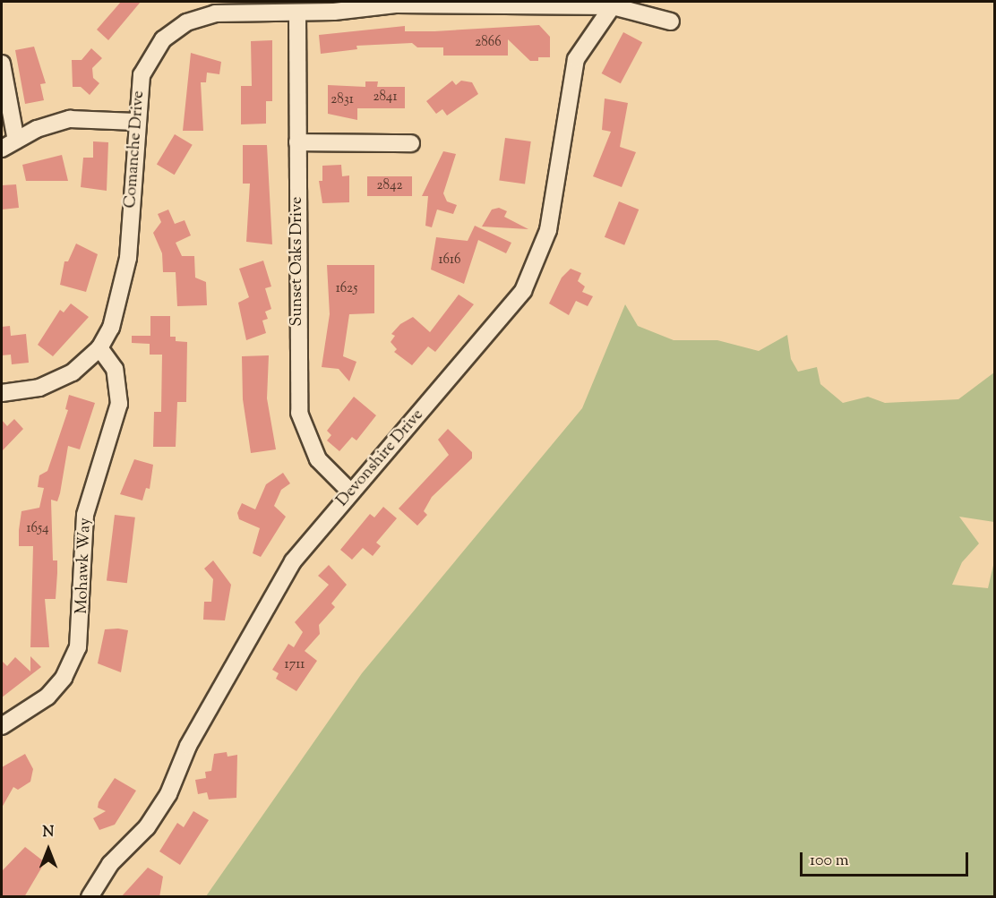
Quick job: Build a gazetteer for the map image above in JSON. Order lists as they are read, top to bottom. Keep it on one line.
{"streets":{"street":["Comanche Drive","Sunset Oaks Drive","Devonshire Drive","Mohawk Way"]},"crossings":[["Comanche Drive","Sunset Oaks Drive"],["Comanche Drive","Devonshire Drive"],["Comanche Drive","Mohawk Way"],["Sunset Oaks Drive","Devonshire Drive"]],"house_numbers":["2866","2841","2831","2842","1616","1625","1654","1711"],"scale_bar":"100 m","north":"top"}
